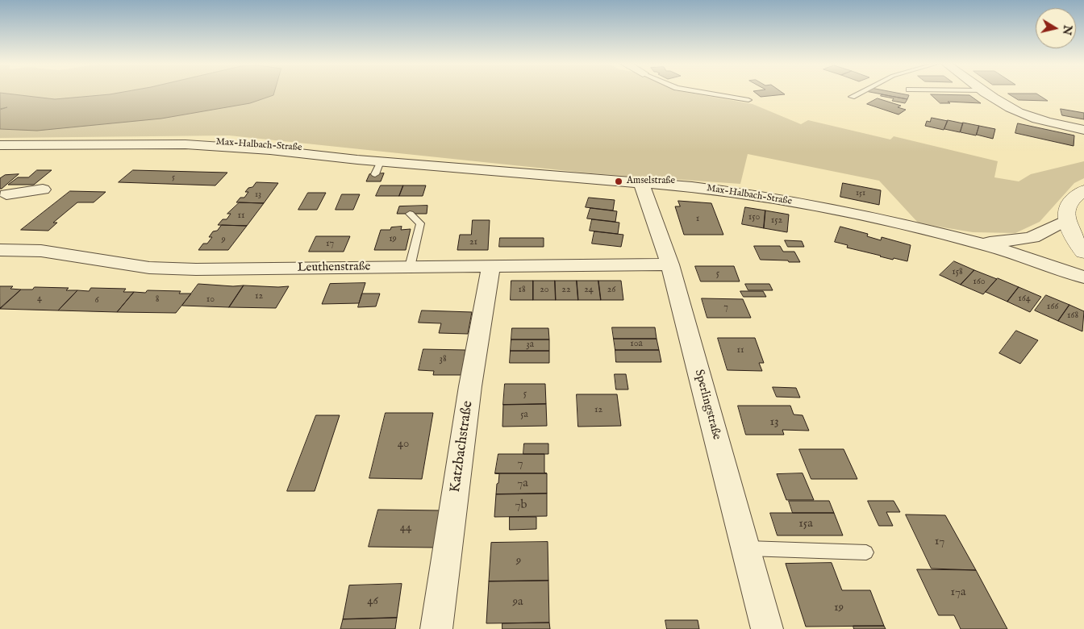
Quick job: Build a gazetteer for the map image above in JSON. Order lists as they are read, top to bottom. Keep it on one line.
{"streets":{"street":["Max-Halbach-Straße","Leuthenstraße","Sperlingstraße","Katzbachstraße"]},"crossings":[["Max-Halbach-Straße","Sperlingstraße"],["Leuthenstraße","Sperlingstraße"],["Leuthenstraße","Katzbachstraße"]],"places":["Amselstraße"],"house_numbers":["5","151","13","11","150","1","152","19","9","21","17","158","5","160","18","20","22","24","26","12","4","164","8","10","6","166","7","168","10a","3a","11","38","5","12","5a","13","40","7","7a","7b","15a","44","17","9","17a","46","9a","19"],"north":"right"}
